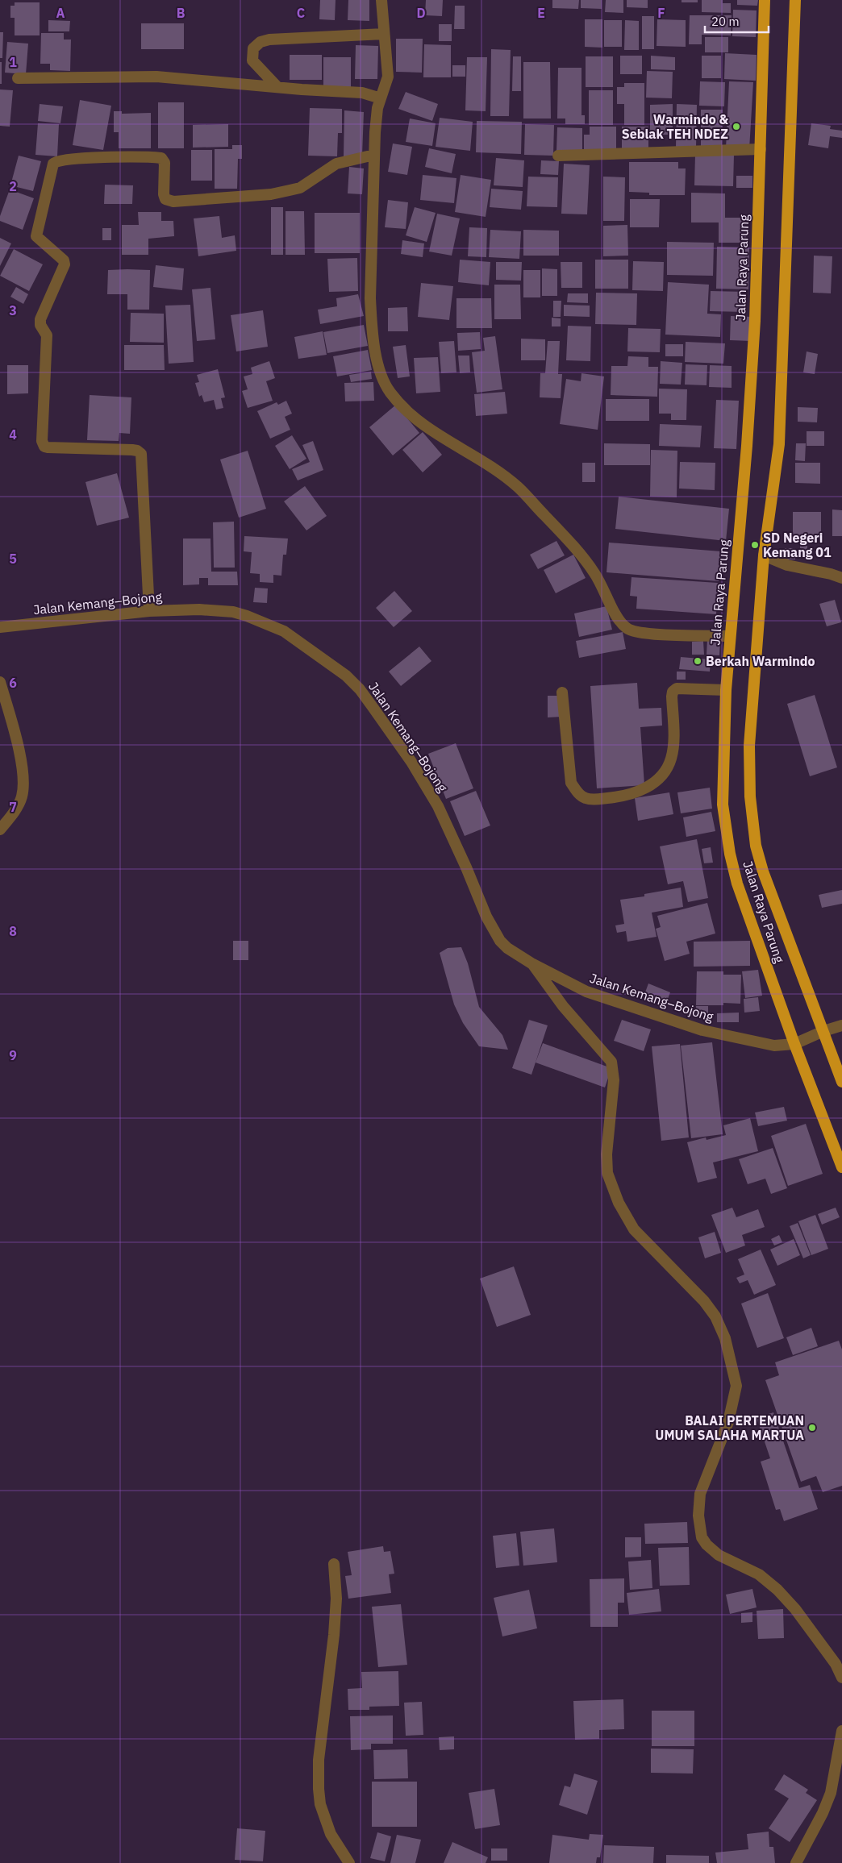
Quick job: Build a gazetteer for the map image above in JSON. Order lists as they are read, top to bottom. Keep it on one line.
{"streets":{"highway":["Jalan Raya Parung"],"street":["Jalan Kemang–Bojong"]},"crossings":[["Jalan Raya Parung","Jalan Kemang–Bojong"]],"places":["Warmindo & Seblak TEH NDEZ","SD Negeri Kemang 01","Berkah Warmindo","BALAI PERTEMUAN UMUM SALAHA MARTUA"],"scale_bar":"20 m","grid":{"columns":["A","B","C","D","E","F"],"rows":["1","2","3","4","5","6","7","8","9"]}}
